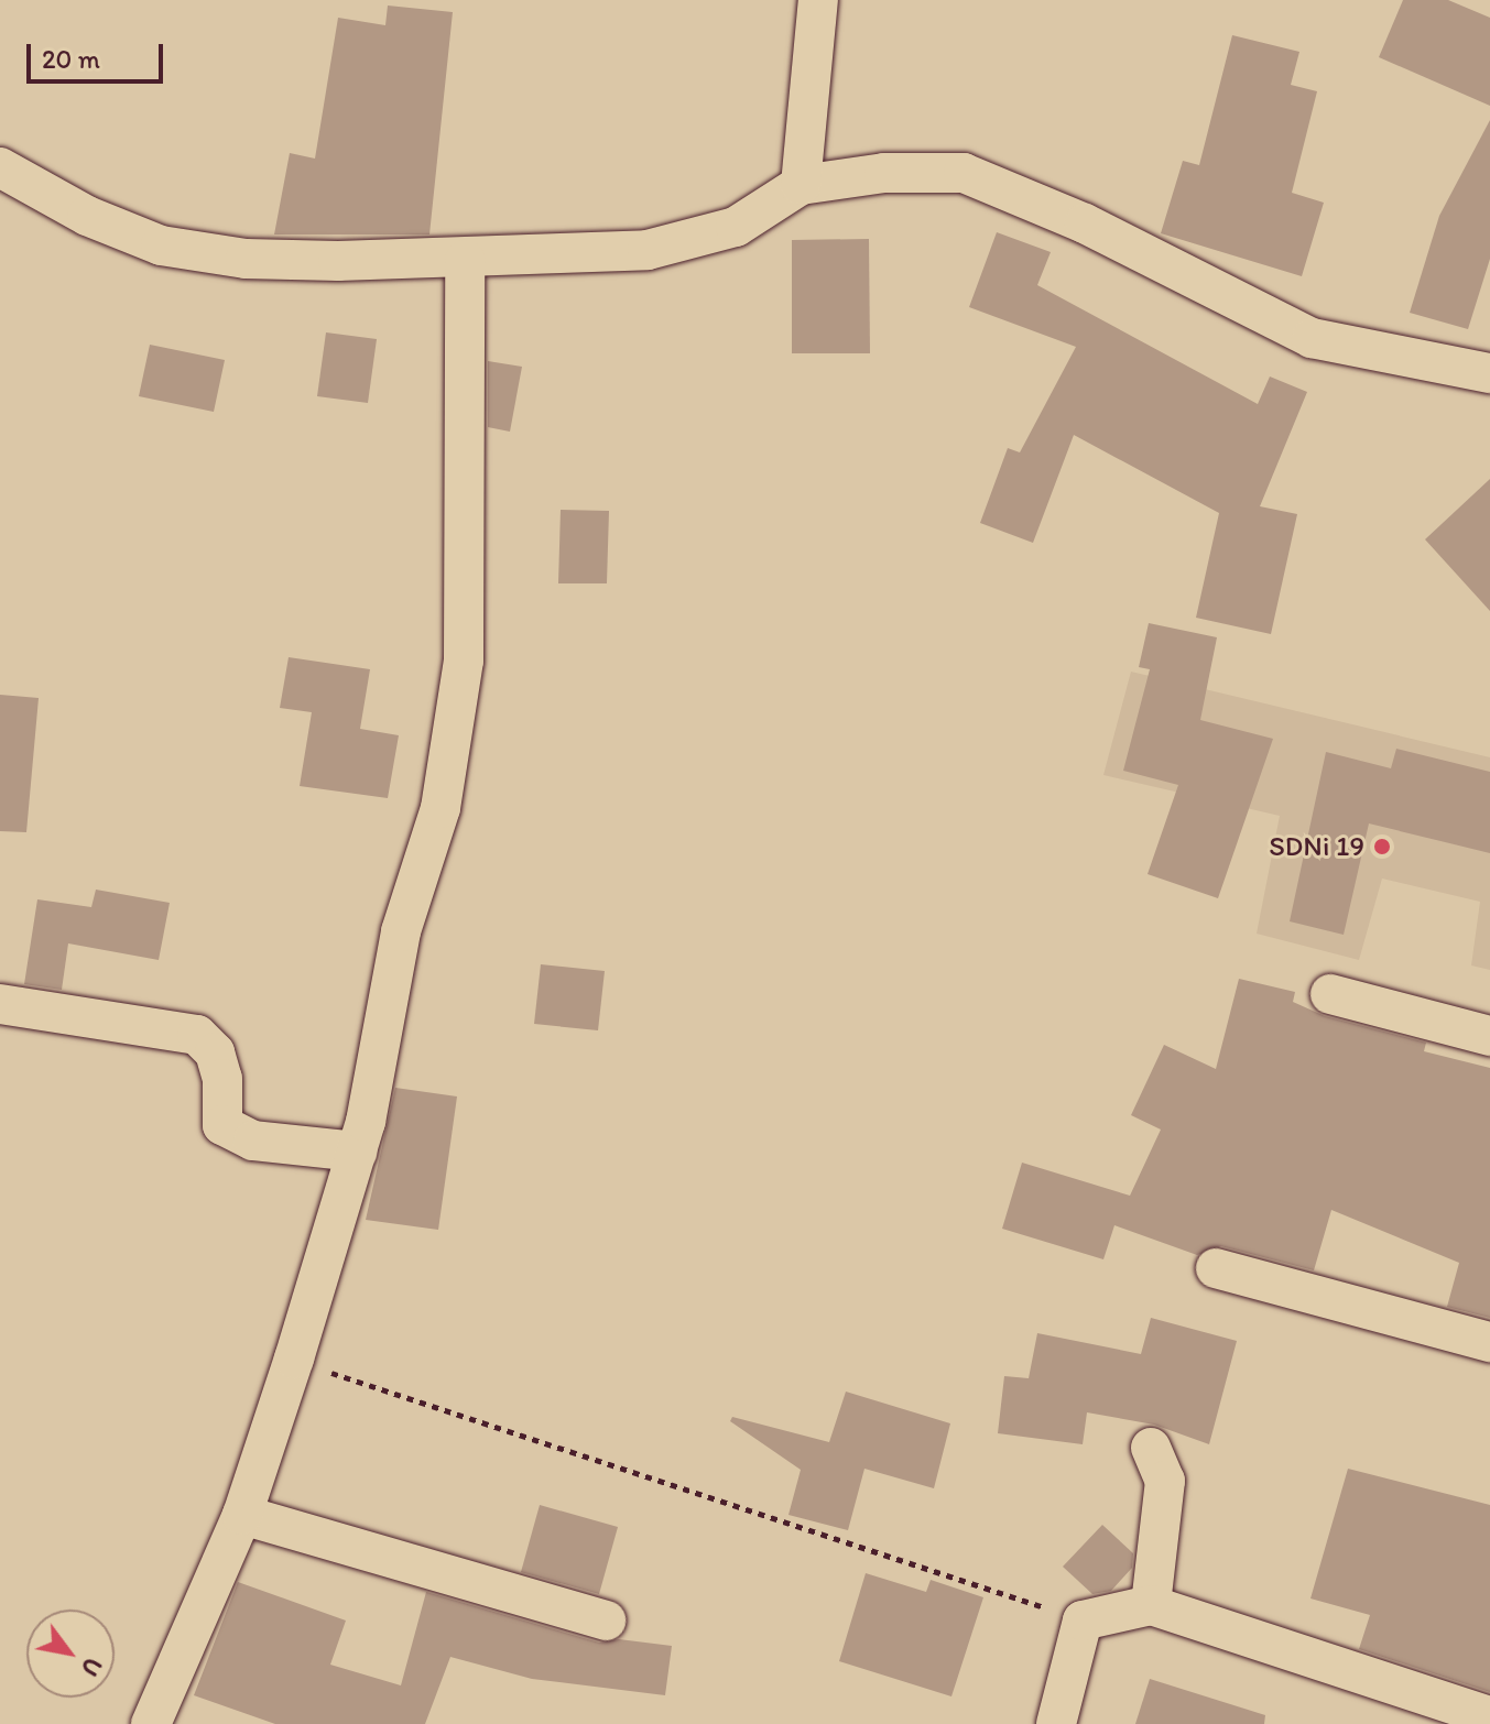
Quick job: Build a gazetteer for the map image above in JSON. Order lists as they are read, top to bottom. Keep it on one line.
{"places":["SDNi 19"],"scale_bar":"20 m","north":"bottom right"}
